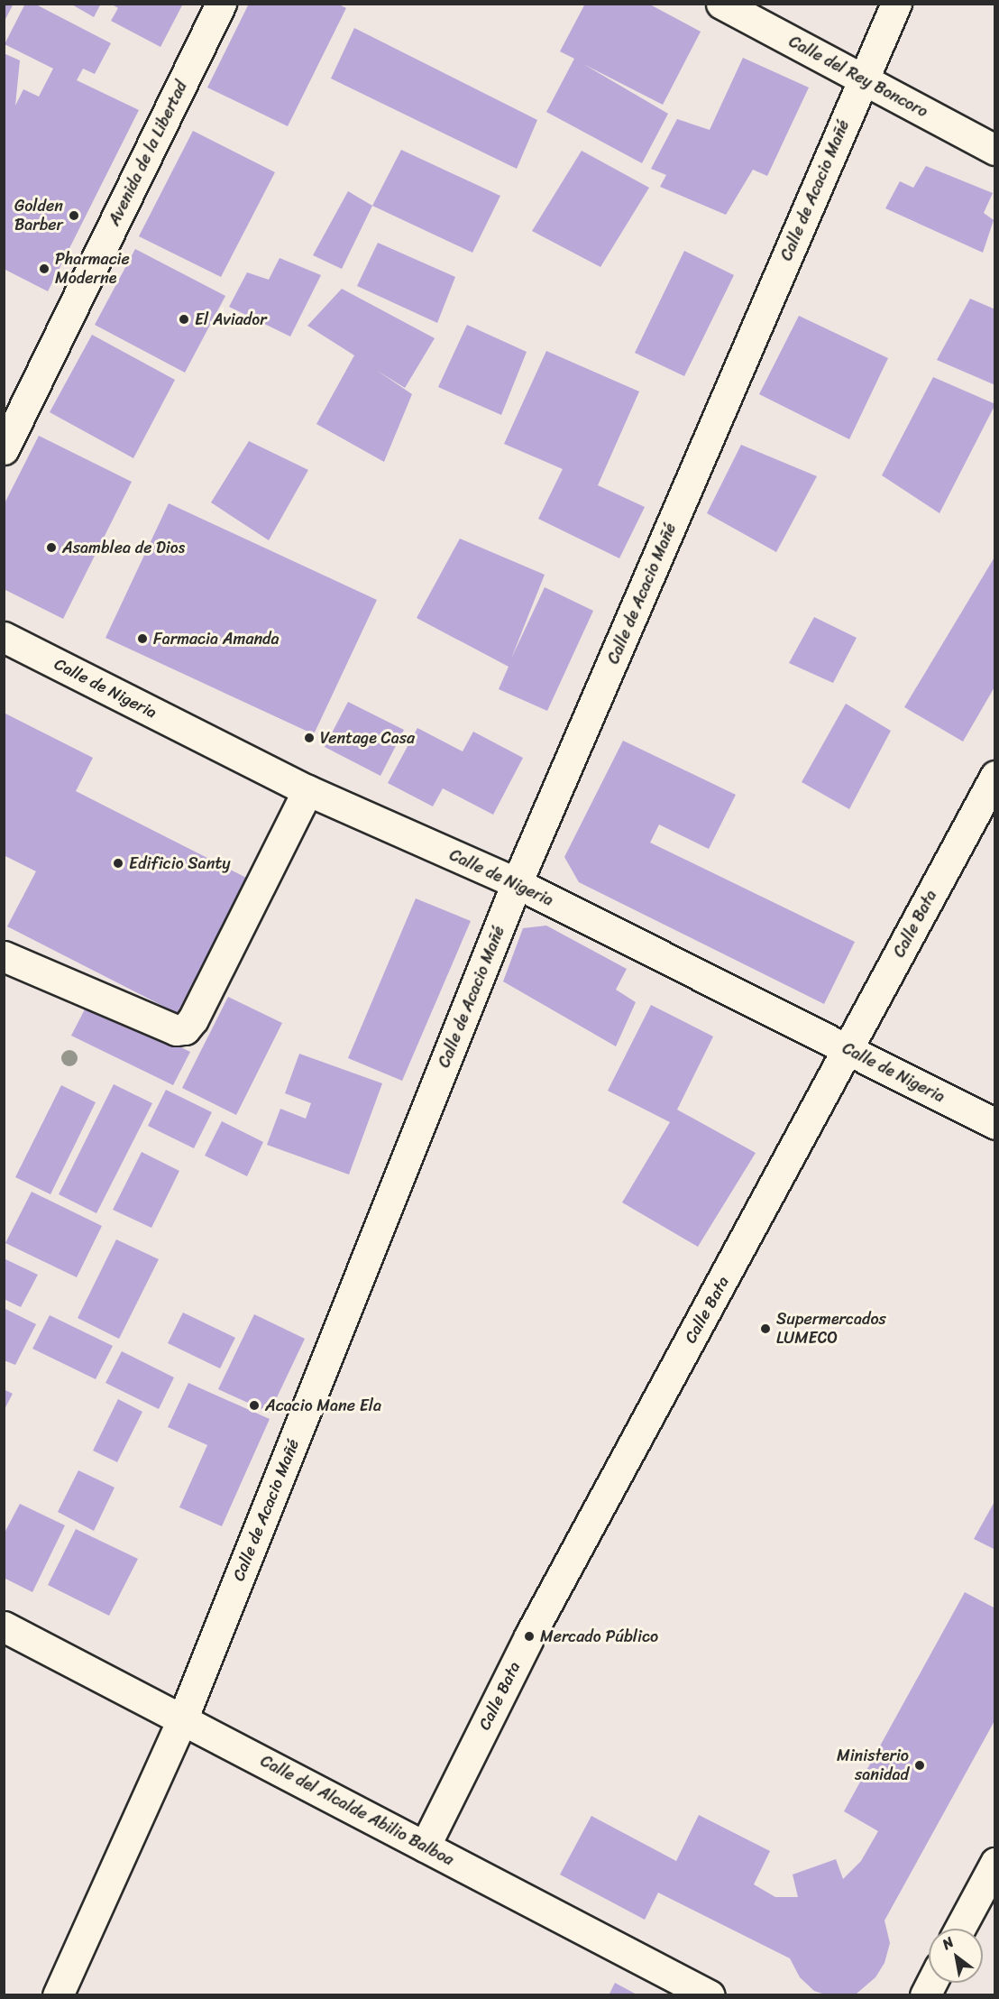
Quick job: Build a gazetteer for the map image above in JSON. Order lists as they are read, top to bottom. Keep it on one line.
{"streets":{"street":["Calle del Rey Boncoro","Avenida de la Libertad","Calle de Acacio Mañé","Calle de Nigeria","Calle Bata","Calle del Alcalde Abilio Balboa"]},"crossings":[["Calle del Rey Boncoro","Calle de Acacio Mañé"],["Calle de Acacio Mañé","Calle de Nigeria"],["Calle de Acacio Mañé","Calle del Alcalde Abilio Balboa"],["Calle de Nigeria","Calle Bata"],["Calle Bata","Calle del Alcalde Abilio Balboa"]],"places":["Golden Barber","Pharmacie Moderne","El Aviador","Asamblea de Dios","Farmacia Amanda","Ventage Casa","Edificio Santy","Supermercados LUMECO","Acacio Mane Ela","Mercado Público","Ministerio sanidad"],"north":"top left"}
